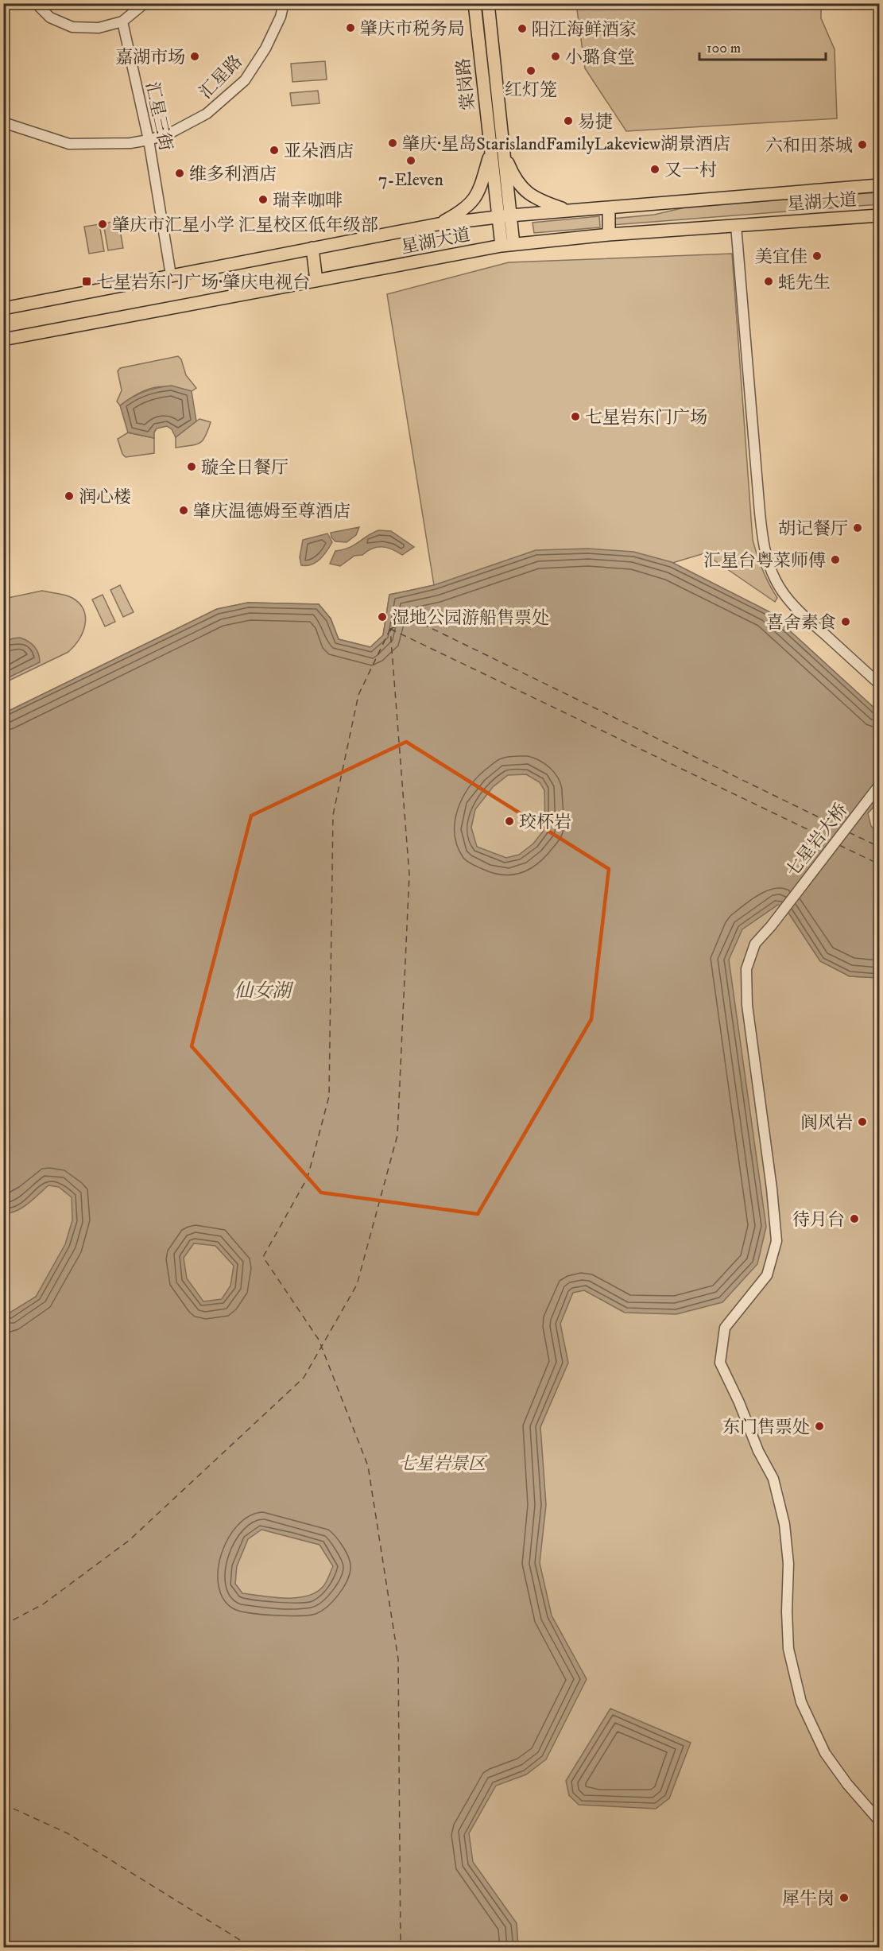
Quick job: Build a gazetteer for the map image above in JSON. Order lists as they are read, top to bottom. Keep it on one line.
{"streets":{"main road":["棠岗路","星湖大道"],"street":["汇星路","汇星三街","七星岩大桥"]},"crossings":[["汇星路","汇星三街"],["棠岗路","星湖大道"],["汇星三街","星湖大道"]],"water":["仙女湖"],"parks":["七星岩景区"],"places":{"other":["肇庆市税务局","阳江海鲜酒家","嘉湖市场","小璐食堂","红灯笼","易捷","肇庆·星岛StarislandFamilyLakeview湖景酒店","六和田茶城","亚朵酒店","7-Eleven","又一村","维多利酒店","瑞幸咖啡","肇庆市汇星小学 汇星校区低年级部","美宜佳","蚝先生","七星岩东门广场","璇全日餐厅","润心楼","肇庆温德姆至尊酒店","胡记餐厅","汇星台粤菜师傅","湿地公园游船售票处","喜舍素食","珓杯岩","阆风岩","待月台","东门售票处","犀牛岗"],"transit":["七星岩东门广场·肇庆电视台"]},"scale_bar":"100 m"}
